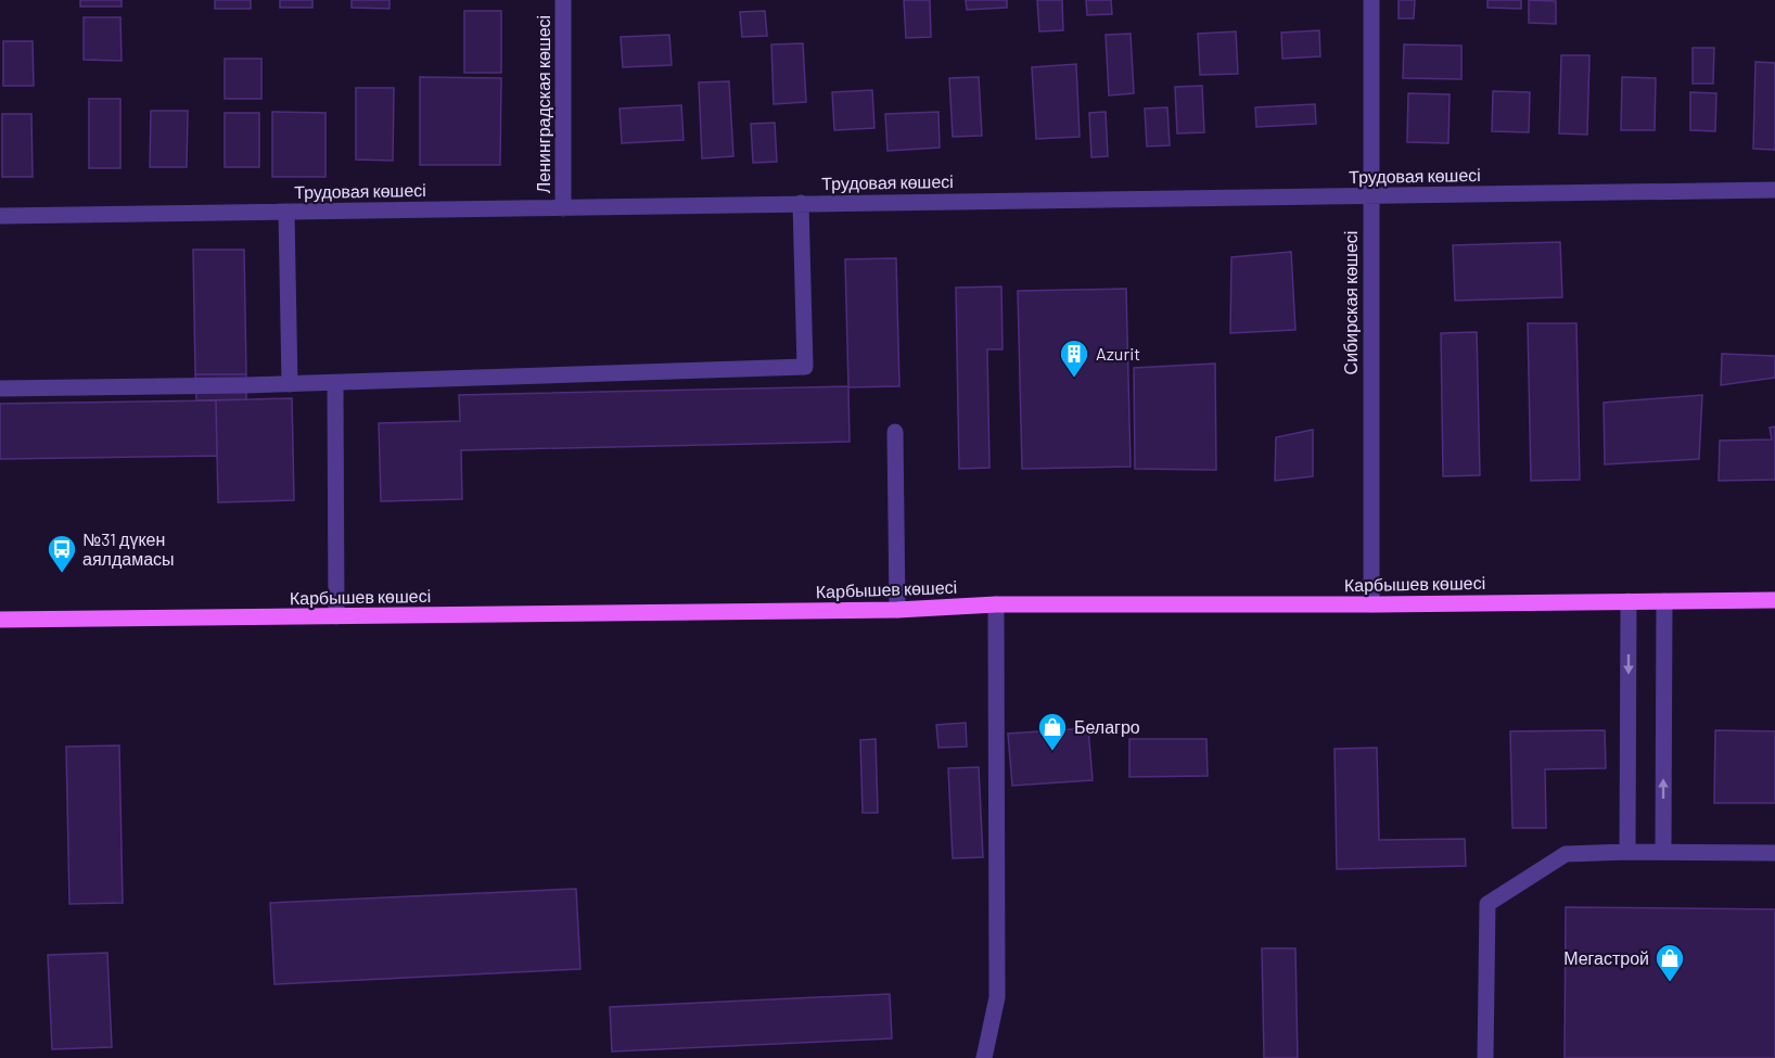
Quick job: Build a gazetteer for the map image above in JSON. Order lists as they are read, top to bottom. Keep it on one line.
{"streets":{"main road":["Карбышев көшесі"],"street":["Ленинградская көшесі","Трудовая көшесі","Сибирская көшесі"]},"crossings":[["Ленинградская көшесі","Трудовая көшесі"],["Трудовая көшесі","Сибирская көшесі"],["Сибирская көшесі","Карбышев көшесі"]],"places":{"building":["Azurit"],"bus stop":["№31 дүкен аялдамасы"],"shop":["Белагро","Мегастрой"]}}
